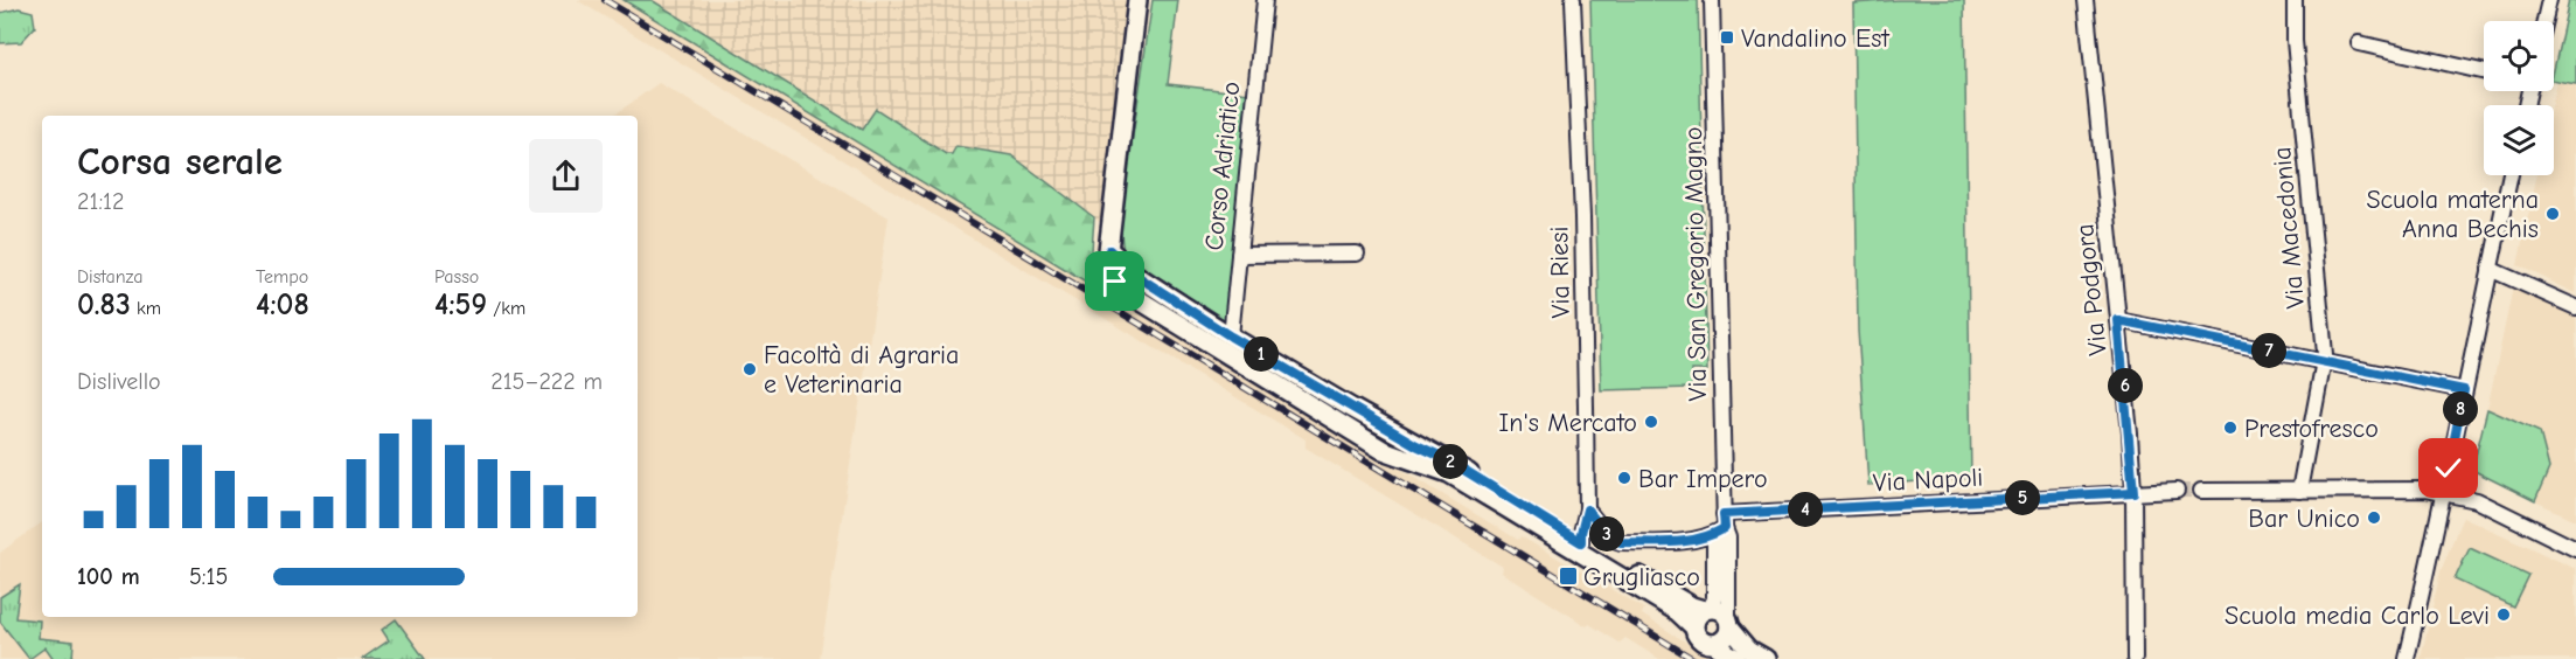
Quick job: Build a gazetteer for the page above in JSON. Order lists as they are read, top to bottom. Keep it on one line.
{"streets":{"street":["Corso Adriatico","Via Macedonia","Via San Gregorio Magno","Via Riesi","Via Podgora","Via Napoli"]},"crossings":[["Via San Gregorio Magno","Via Napoli"],["Via Riesi","Via Napoli"],["Via Podgora","Via Napoli"]],"places":{"transit":["Vandalino Est","Grugliasco"],"other":["Scuola materna Anna Bechis","Facoltà di Agraria e Veterinaria","In's Mercato","Prestofresco","Bar Impero","Bar Unico","Scuola media Carlo Levi"]},"page":{"heading":["Corsa serale","21:12"],"stats":[["Distanza","0.83 km"],["Tempo","4:08"],["Passo","4:59 /km"]],"pins":["7","1","6","8","2","5","4","3"],"chart":["Dislivello","215–222 m"],"list":[{"name":"100 m","note":"5:15"}]}}
